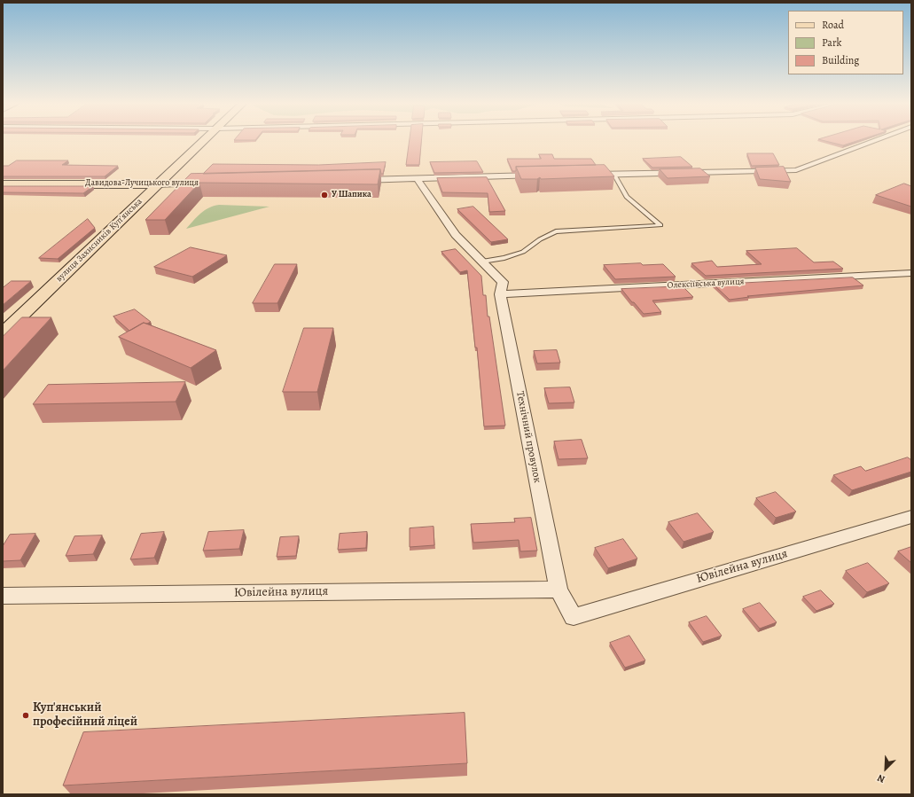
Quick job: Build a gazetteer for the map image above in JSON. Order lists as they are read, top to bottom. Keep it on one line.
{"streets":{"main road":["Давидова-Лучицького вулиця","вулиця Захисників Куп'янська"],"street":["Олексіївська вулиця","Технічний провулок","Ювілейна вулиця"]},"crossings":[["Давидова-Лучицького вулиця","вулиця Захисників Куп'янська"],["Олексіївська вулиця","Технічний провулок"],["Технічний провулок","Ювілейна вулиця"]],"places":["У Шапика","Куп'янський професійний ліцей"],"legend":["Road","Park","Building"],"north":"bottom left"}
